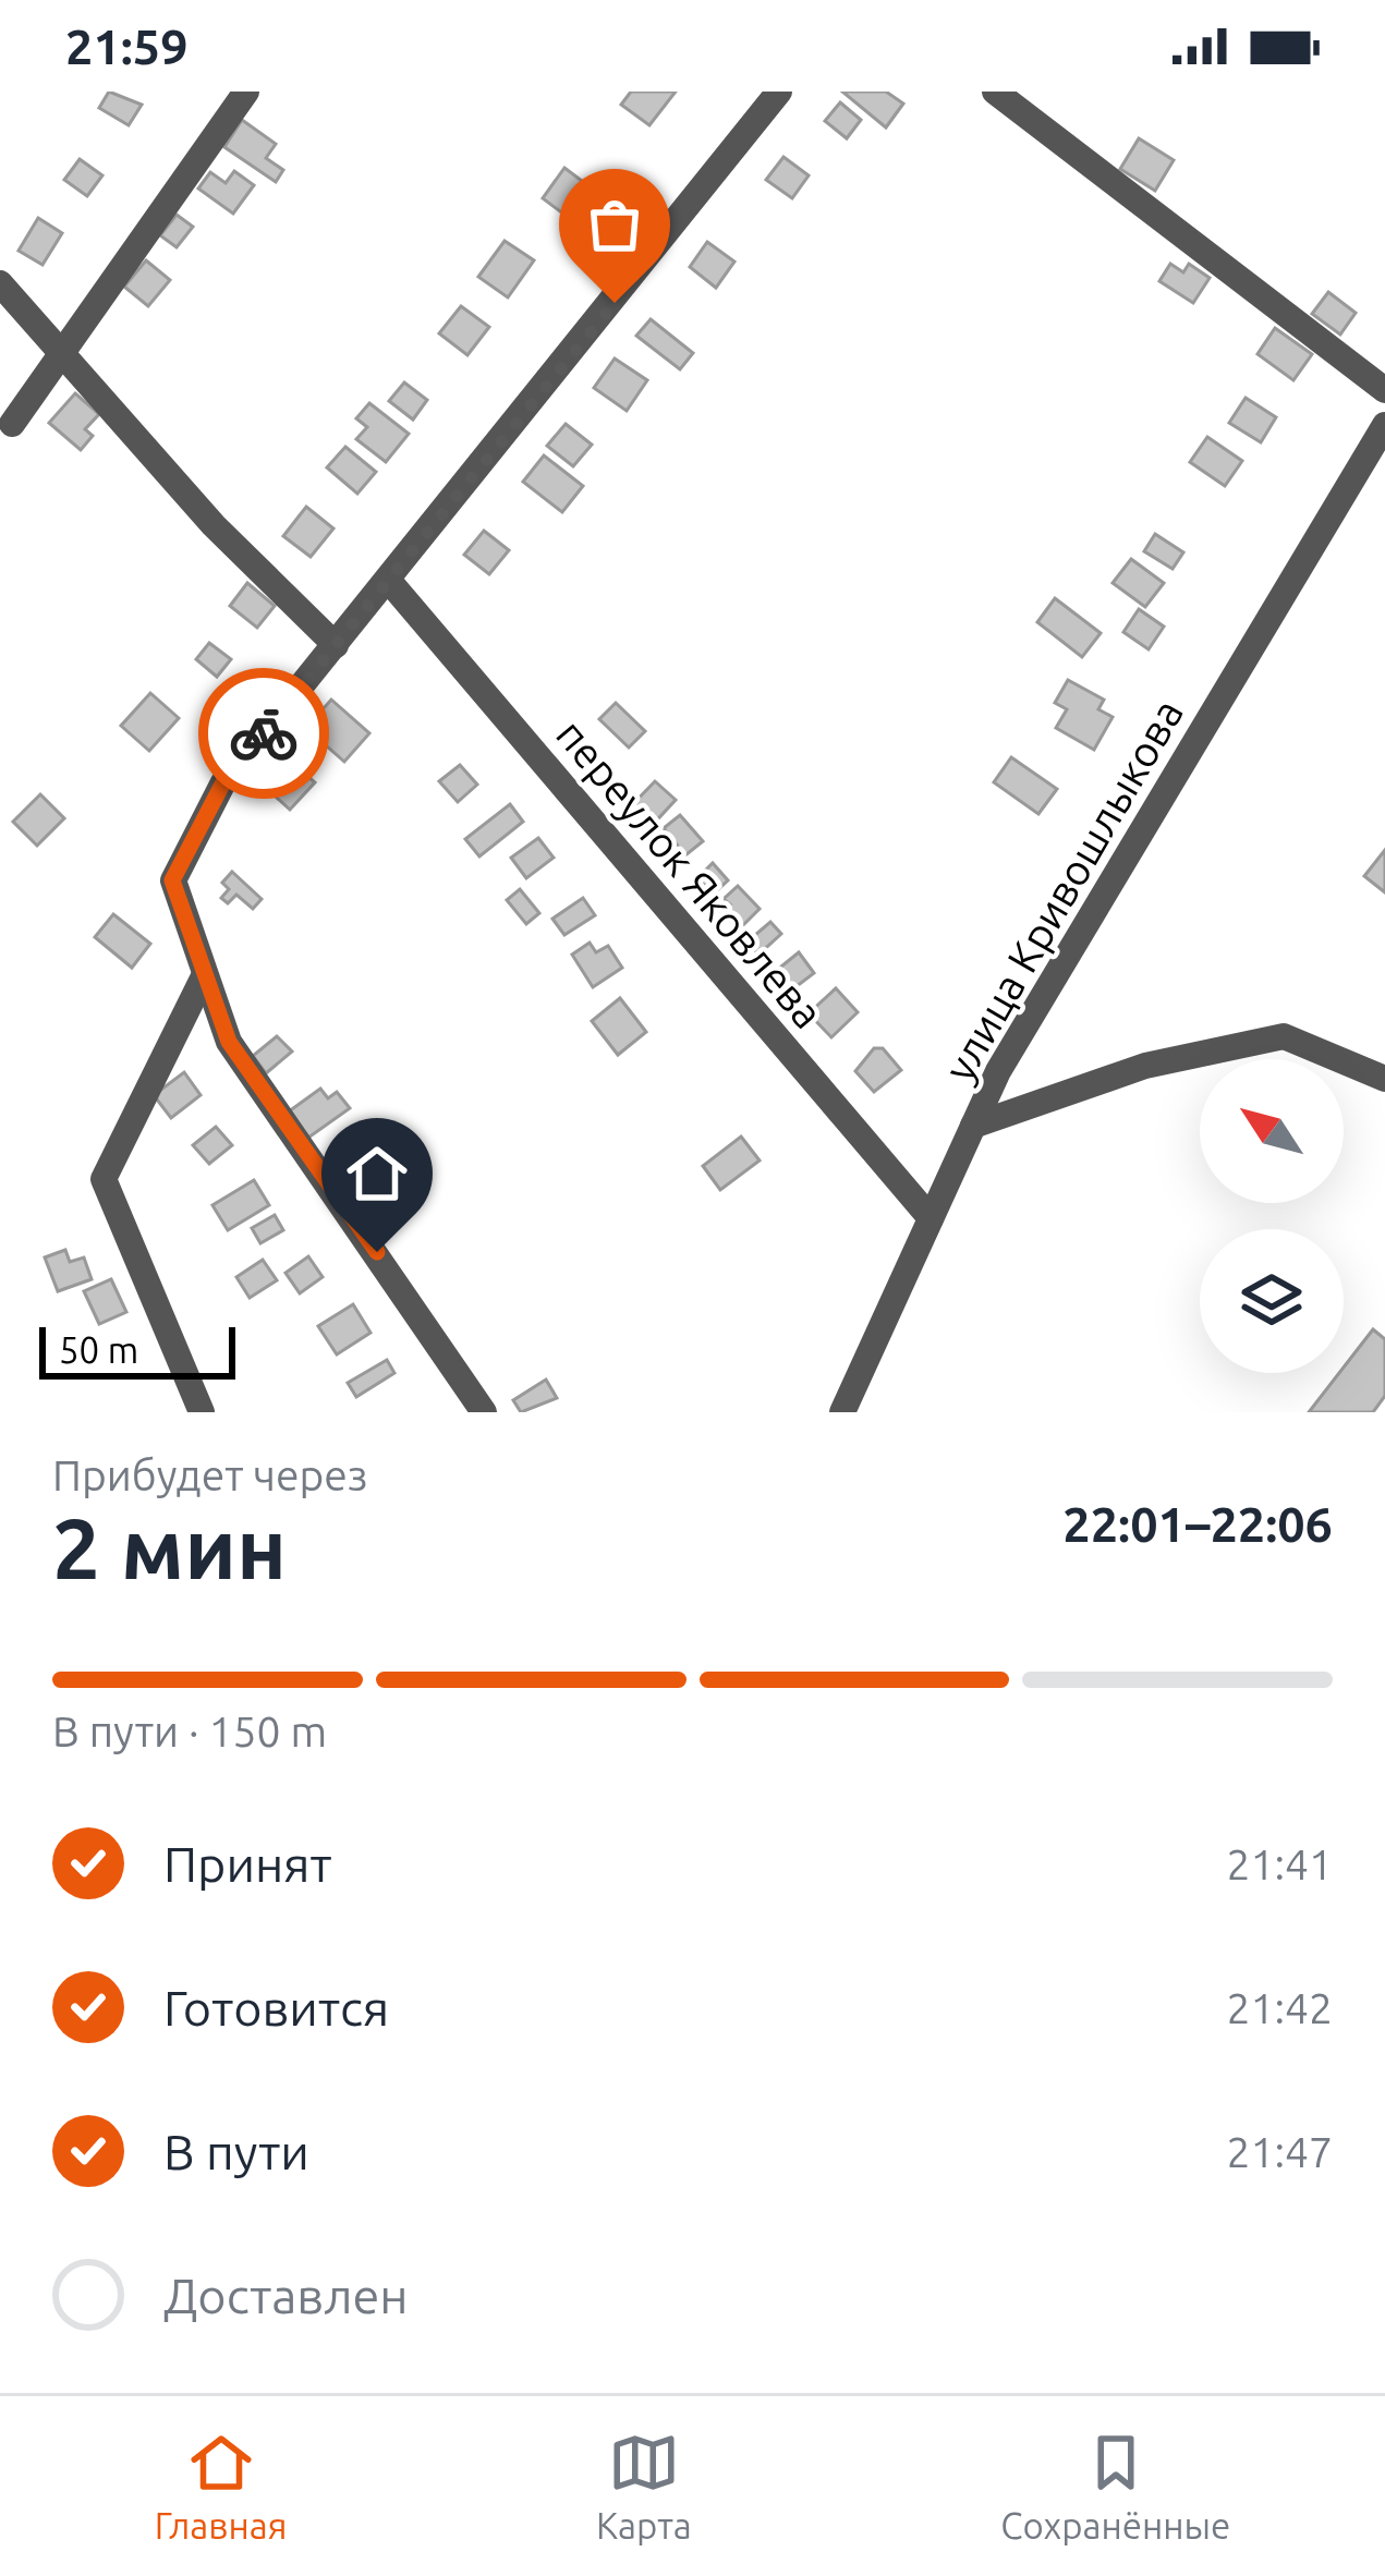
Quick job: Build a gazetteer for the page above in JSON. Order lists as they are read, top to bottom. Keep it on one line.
{"streets":{"street":["переулок Яковлева","улица Кривошлыкова"]},"crossings":[["переулок Яковлева","улица Кривошлыкова"]],"scale_bar":"50 m","north":"top left","page":{"status":"21:59","scale":"50 m","heading":["2 мин","Прибудет через","22:01–22:06"],"bar":"В пути · 150 m","list":[["Принят","21:41"],["Готовится","21:42"],["В пути","21:47"],"Доставлен"],"tabs":["Главная","Карта","Сохранённые"]}}
